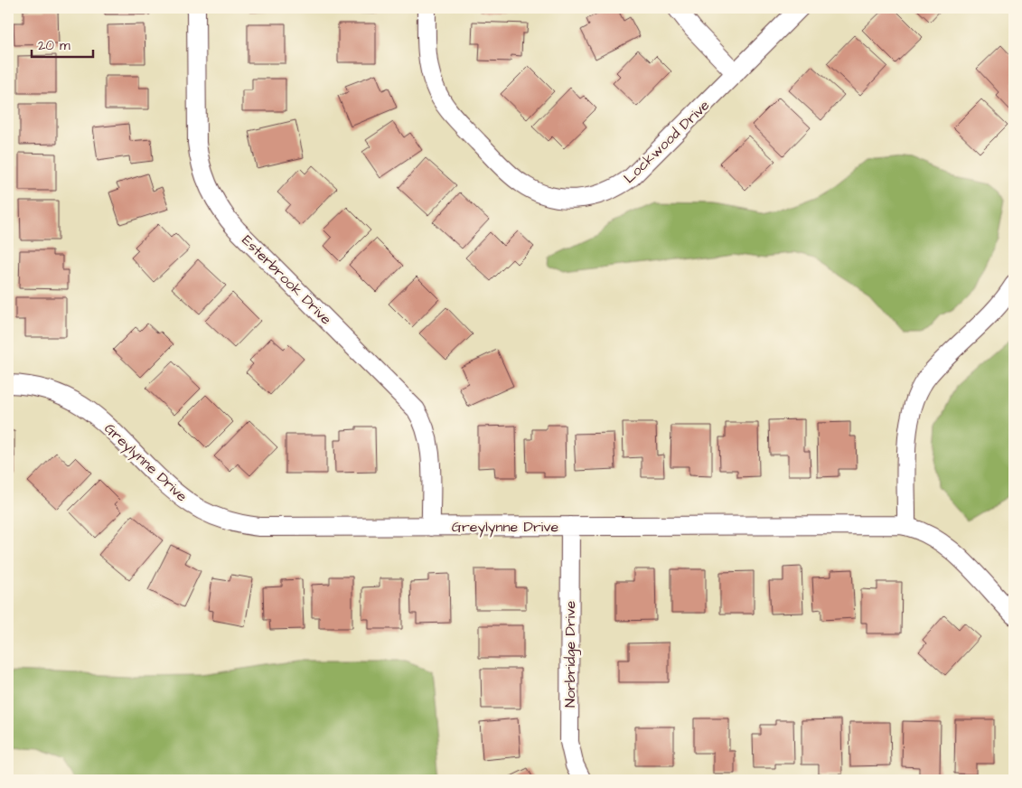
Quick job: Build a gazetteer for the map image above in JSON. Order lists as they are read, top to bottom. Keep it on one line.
{"streets":{"street":["Lockwood Drive","Esterbrook Drive","Greylynne Drive","Norbridge Drive"]},"crossings":[["Esterbrook Drive","Greylynne Drive"],["Greylynne Drive","Norbridge Drive"]],"scale_bar":"20 m"}
